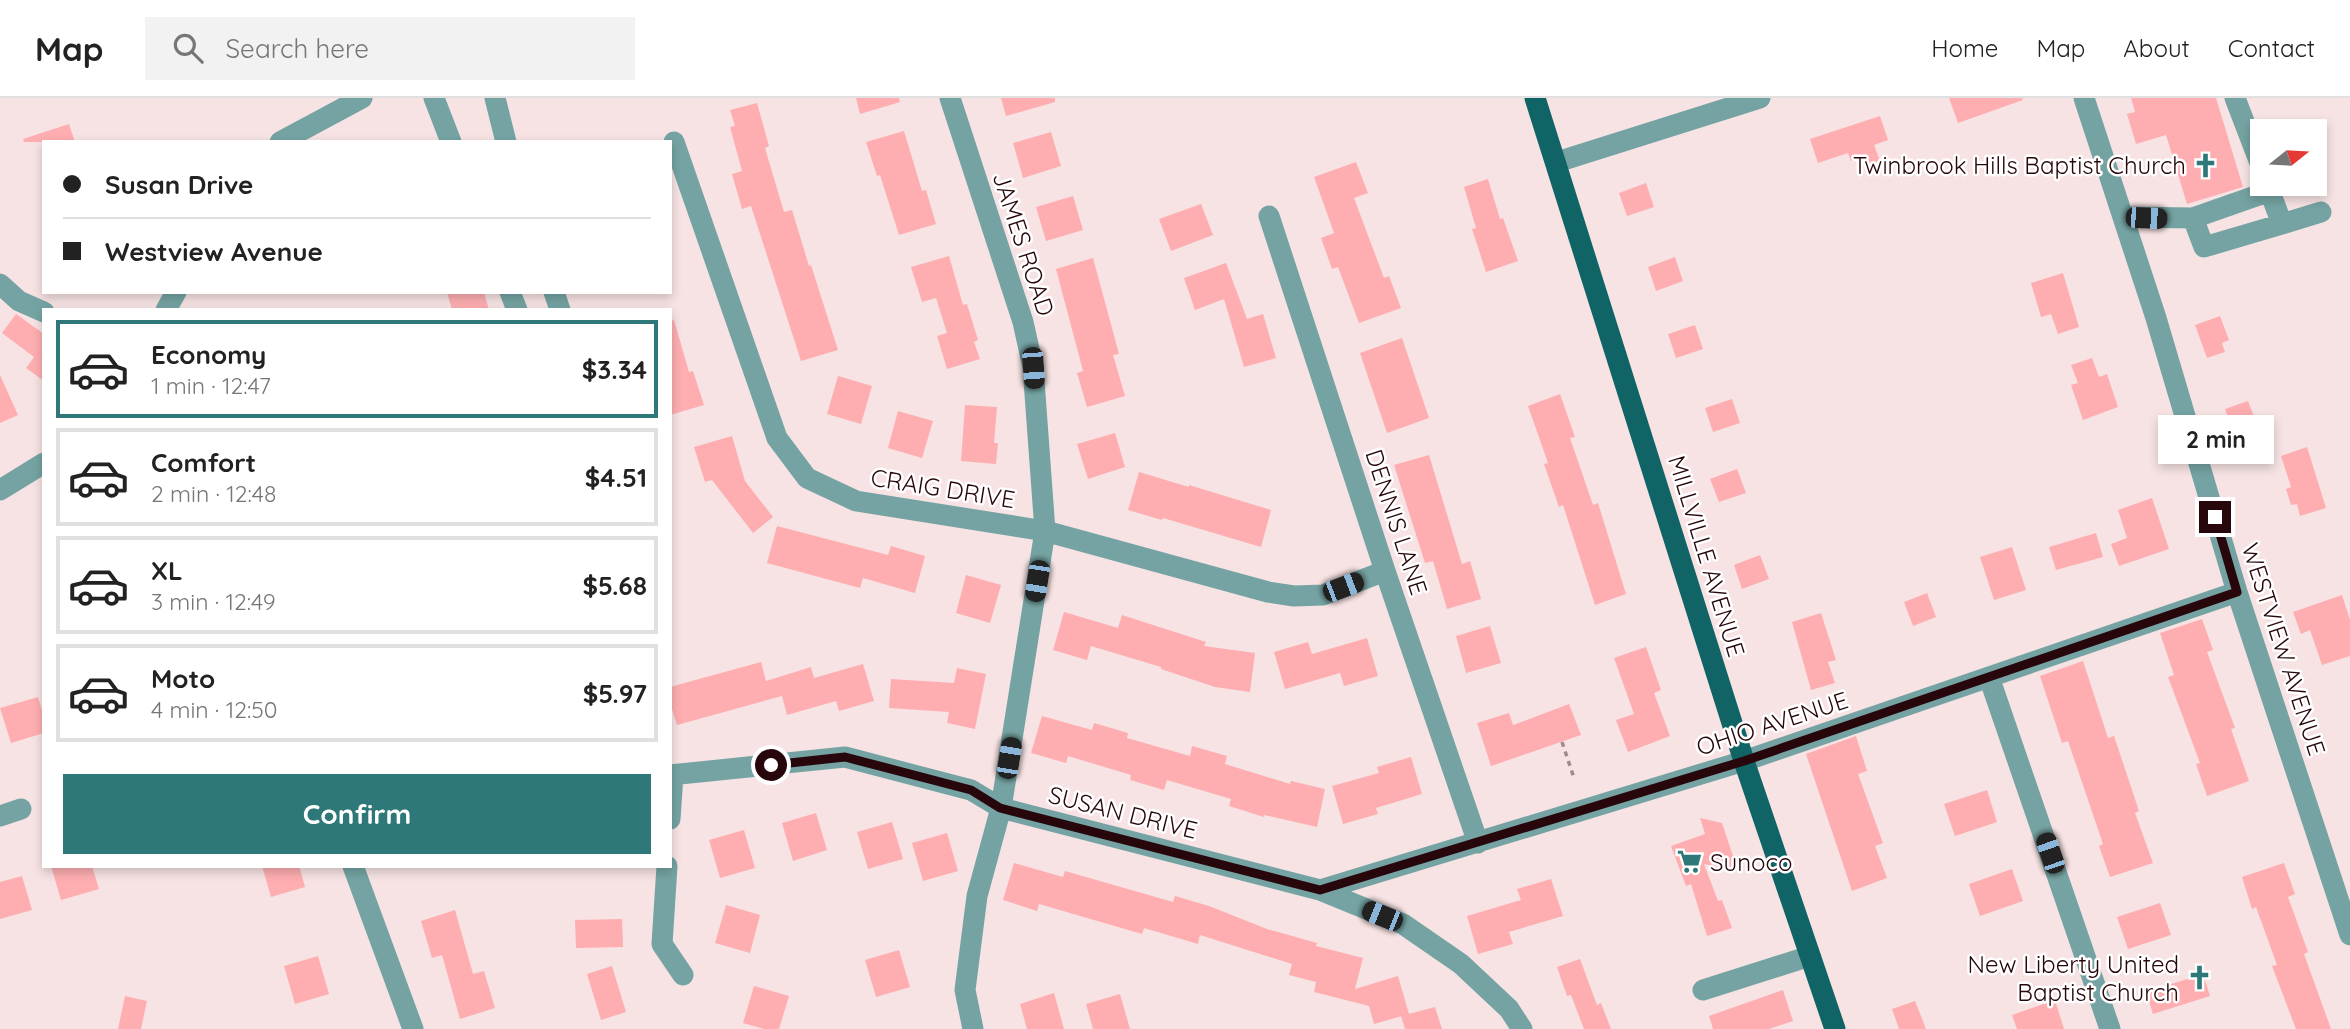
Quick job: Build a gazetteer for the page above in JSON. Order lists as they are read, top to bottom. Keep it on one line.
{"streets":{"main road":["MILLVILLE AVENUE"],"street":["JAMES ROAD","CRAIG DRIVE","DENNIS LANE","WESTVIEW AVENUE","OHIO AVENUE","SUSAN DRIVE"]},"crossings":[["JAMES ROAD","CRAIG DRIVE"],["JAMES ROAD","SUSAN DRIVE"],["CRAIG DRIVE","DENNIS LANE"],["DENNIS LANE","OHIO AVENUE"],["MILLVILLE AVENUE","OHIO AVENUE"],["WESTVIEW AVENUE","OHIO AVENUE"],["OHIO AVENUE","SUSAN DRIVE"]],"places":{"church":["Twinbrook Hills Baptist Church","New Liberty United Baptist Church"],"supermarket":["Sunoco"]},"north":"right","page":{"header":"Map","search":"Search here","nav":["Home","Map","About","Contact"],"banner":["Susan Drive","Westview Avenue"],"list":[{"name":"Economy","note":"1 min · 12:47","value":"$3.34"},{"name":"Comfort","note":"2 min · 12:48","value":"$4.51"},{"name":"XL","note":"3 min · 12:49","value":"$5.68"},{"name":"Moto","note":"4 min · 12:50","value":"$5.97"}],"bubble":"2 min","buttons":"Confirm"}}
